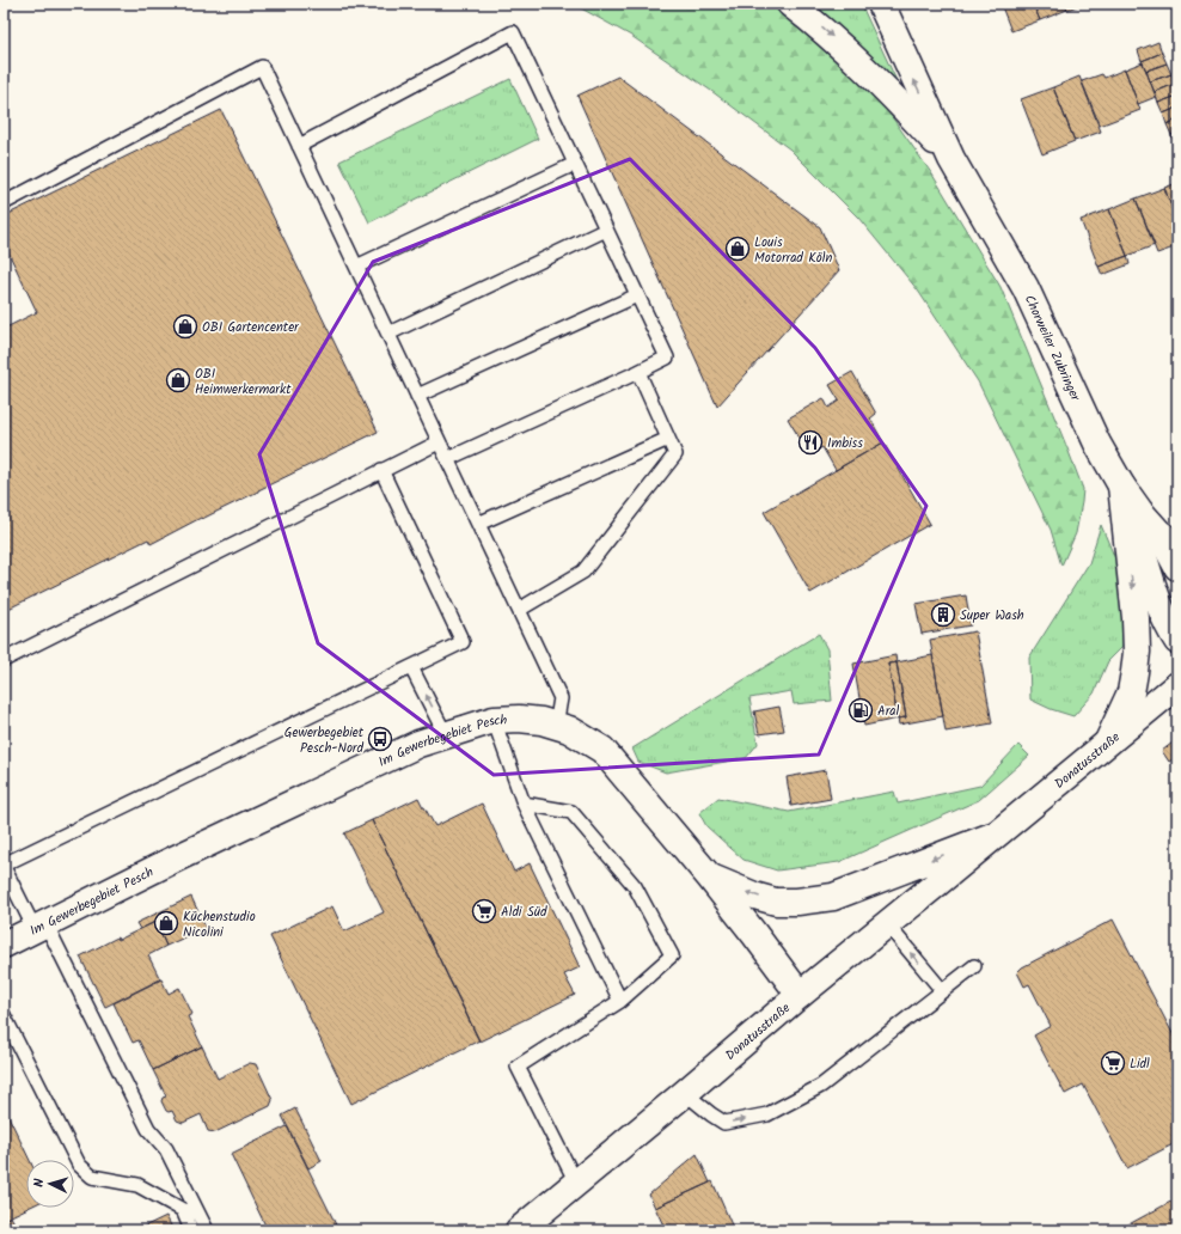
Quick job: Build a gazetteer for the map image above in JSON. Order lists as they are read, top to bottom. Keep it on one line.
{"streets":{"main road":["Chorweiler Zubringer","Im Gewerbegebiet Pesch","Donatusstraße"]},"crossings":[["Im Gewerbegebiet Pesch","Donatusstraße"]],"places":{"shop":["Louis Motorrad Köln","OBI Gartencenter","OBI Heimwerkermarkt","Küchenstudio Nicolini"],"restaurant":["Imbiss"],"building":["Super Wash"],"fuel station":["Aral"],"bus stop":["Gewerbegebiet Pesch-Nord"],"supermarket":["Aldi Süd","Lidl"]},"north":"left"}
